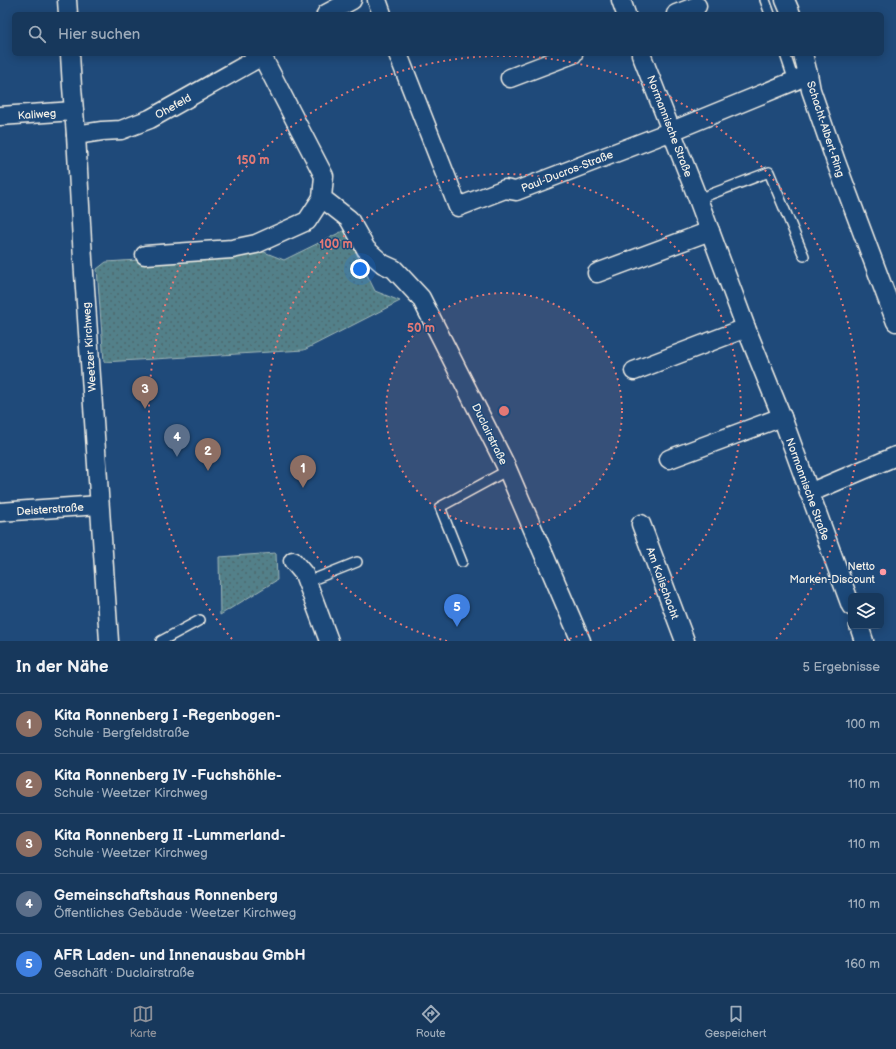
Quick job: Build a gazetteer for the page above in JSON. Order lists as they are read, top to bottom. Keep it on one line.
{"streets":{"street":["Ohefeld","Kaliweg","Normannische Straße","Schacht-Albert-Ring","Paul-Ducros-Straße","Weetzer Kirchweg","Duclairstraße","Deisterstraße","Am Kalischacht"]},"crossings":[["Ohefeld","Weetzer Kirchweg"],["Ohefeld","Duclairstraße"],["Kaliweg","Weetzer Kirchweg"],["Normannische Straße","Schacht-Albert-Ring"],["Normannische Straße","Paul-Ducros-Straße"],["Schacht-Albert-Ring","Paul-Ducros-Straße"],["Weetzer Kirchweg","Deisterstraße"]],"places":["Netto Marken-Discount"],"page":{"search":"Hier suchen","pins":["3","4","2","1","5"],"heading":["In der Nähe","5 Ergebnisse"],"list":[{"mark":"1","name":"Kita Ronnenberg I -Regenbogen-","note":"Schule · Bergfeldstraße","value":"100 m"},{"mark":"2","name":"Kita Ronnenberg IV -Fuchshöhle-","note":"Schule · Weetzer Kirchweg","value":"110 m"},{"mark":"3","name":"Kita Ronnenberg II -Lummerland-","note":"Schule · Weetzer Kirchweg","value":"110 m"},{"mark":"4","name":"Gemeinschaftshaus Ronnenberg","note":"Öffentliches Gebäude · Weetzer Kirchweg","value":"110 m"},{"mark":"5","name":"AFR Laden- und Innenausbau GmbH","note":"Geschäft · Duclairstraße","value":"160 m"}],"nav":["Karte","Route","Gespeichert"]},"rings":["150 m","100 m","50 m"]}
